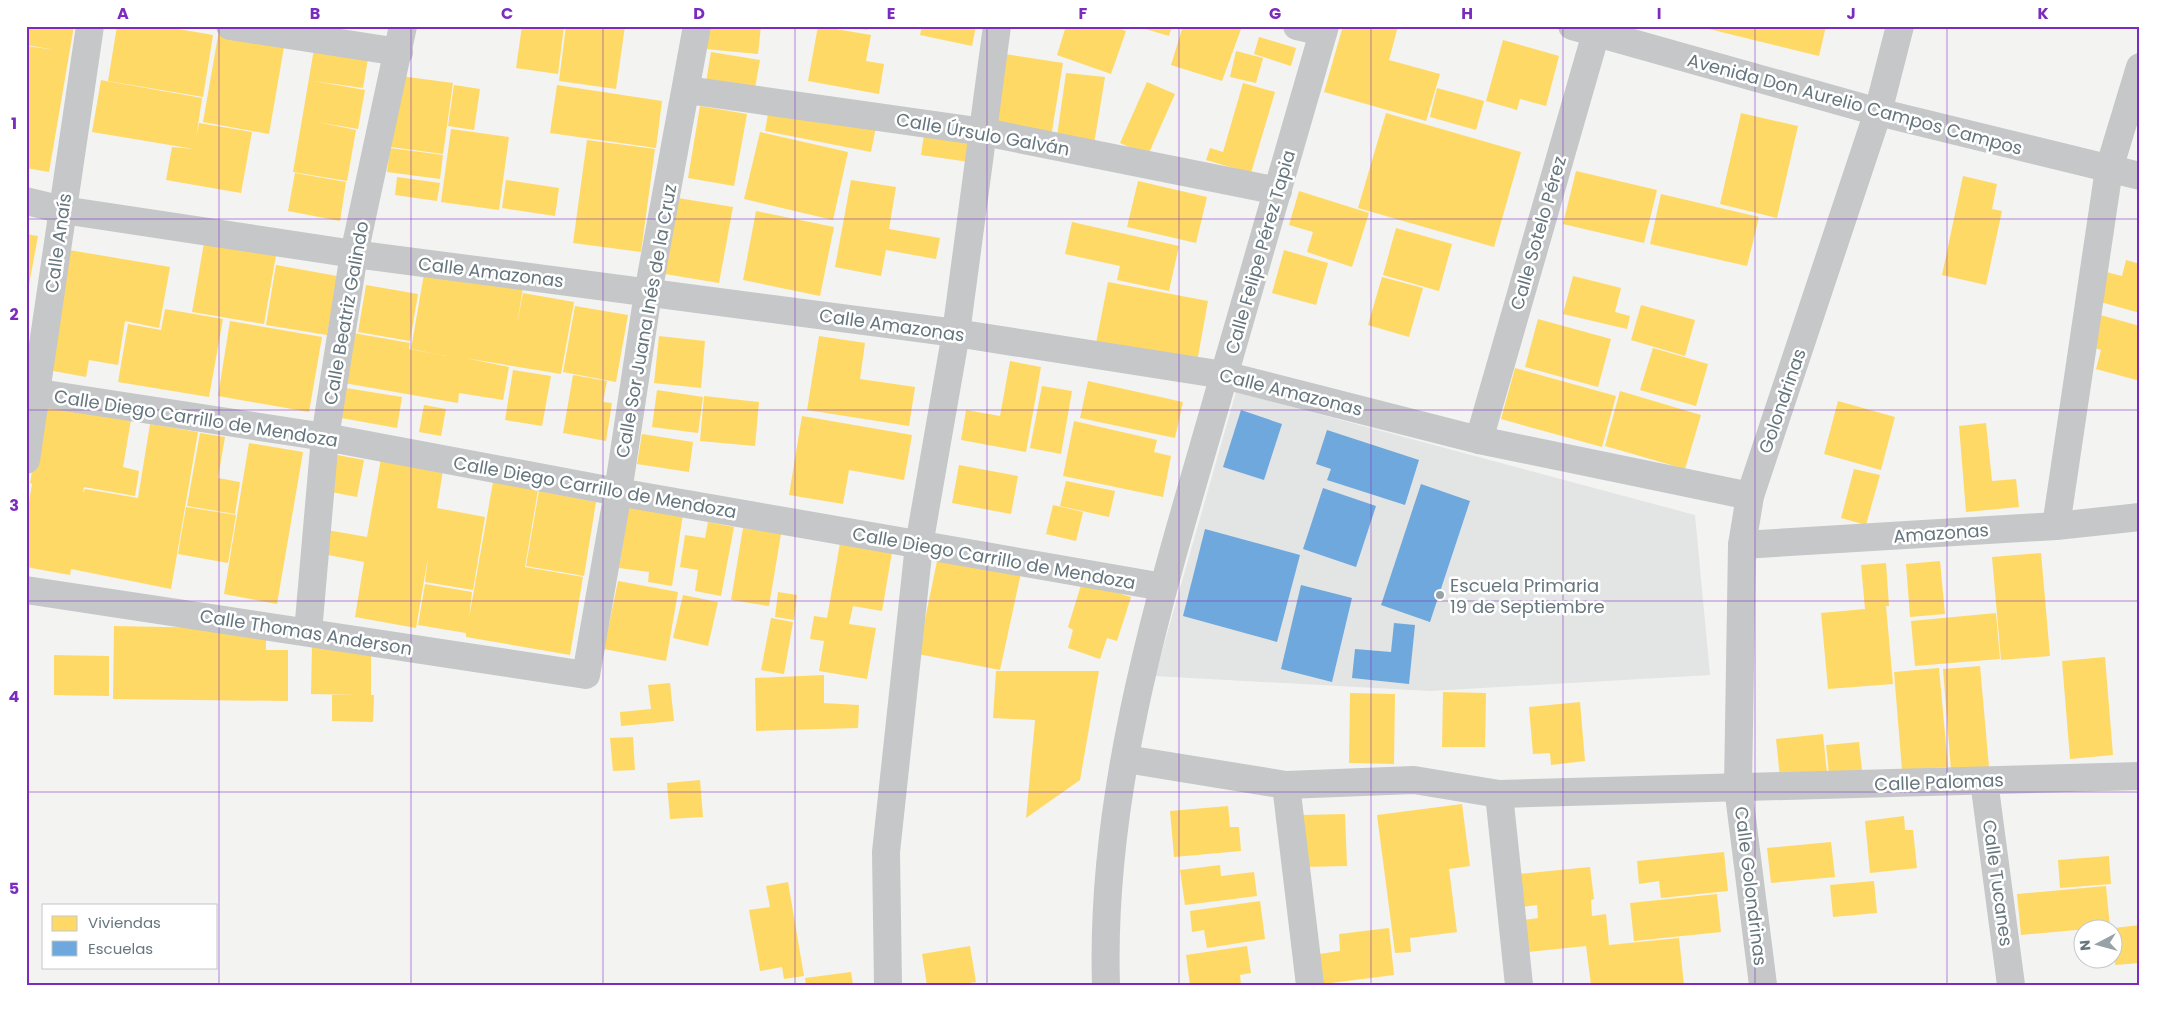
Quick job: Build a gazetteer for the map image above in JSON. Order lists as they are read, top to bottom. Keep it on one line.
{"streets":{"street":["Avenida Don Aurelio Campos Campos","Calle Úrsulo Galván","Calle Sotelo Pérez","Calle Anaís","Calle Felipe Pérez Tapia","Calle Amazonas","Calle Beatriz Galindo","Calle Sor Juana Inés de la Cruz","Golondrinas","Calle Diego Carrillo de Mendoza","Amazonas","Calle Thomas Anderson","Calle Palomas","Calle Tucanes","Calle Golondrinas"]},"crossings":[["Avenida Don Aurelio Campos Campos","Calle Sotelo Pérez"],["Avenida Don Aurelio Campos Campos","Golondrinas"],["Calle Úrsulo Galván","Calle Felipe Pérez Tapia"],["Calle Úrsulo Galván","Calle Sor Juana Inés de la Cruz"],["Calle Sotelo Pérez","Calle Amazonas"],["Calle Anaís","Calle Amazonas"],["Calle Anaís","Calle Diego Carrillo de Mendoza"],["Calle Felipe Pérez Tapia","Calle Amazonas"],["Calle Felipe Pérez Tapia","Calle Diego Carrillo de Mendoza"],["Calle Felipe Pérez Tapia","Calle Palomas"],["Calle Amazonas","Calle Beatriz Galindo"],["Calle Amazonas","Calle Sor Juana Inés de la Cruz"],["Calle Amazonas","Golondrinas"],["Calle Beatriz Galindo","Calle Diego Carrillo de Mendoza"],["Calle Beatriz Galindo","Calle Thomas Anderson"],["Calle Sor Juana Inés de la Cruz","Calle Diego Carrillo de Mendoza"],["Calle Sor Juana Inés de la Cruz","Calle Thomas Anderson"],["Golondrinas","Amazonas"],["Golondrinas","Calle Palomas"],["Golondrinas","Calle Golondrinas"],["Calle Palomas","Calle Tucanes"],["Calle Palomas","Calle Golondrinas"]],"places":["Escuela Primaria 19 de Septiembre"],"legend":["Viviendas","Escuelas"],"north":"left","grid":{"columns":["A","B","C","D","E","F","G","H","I","J","K"],"rows":["1","2","3","4","5"]}}
